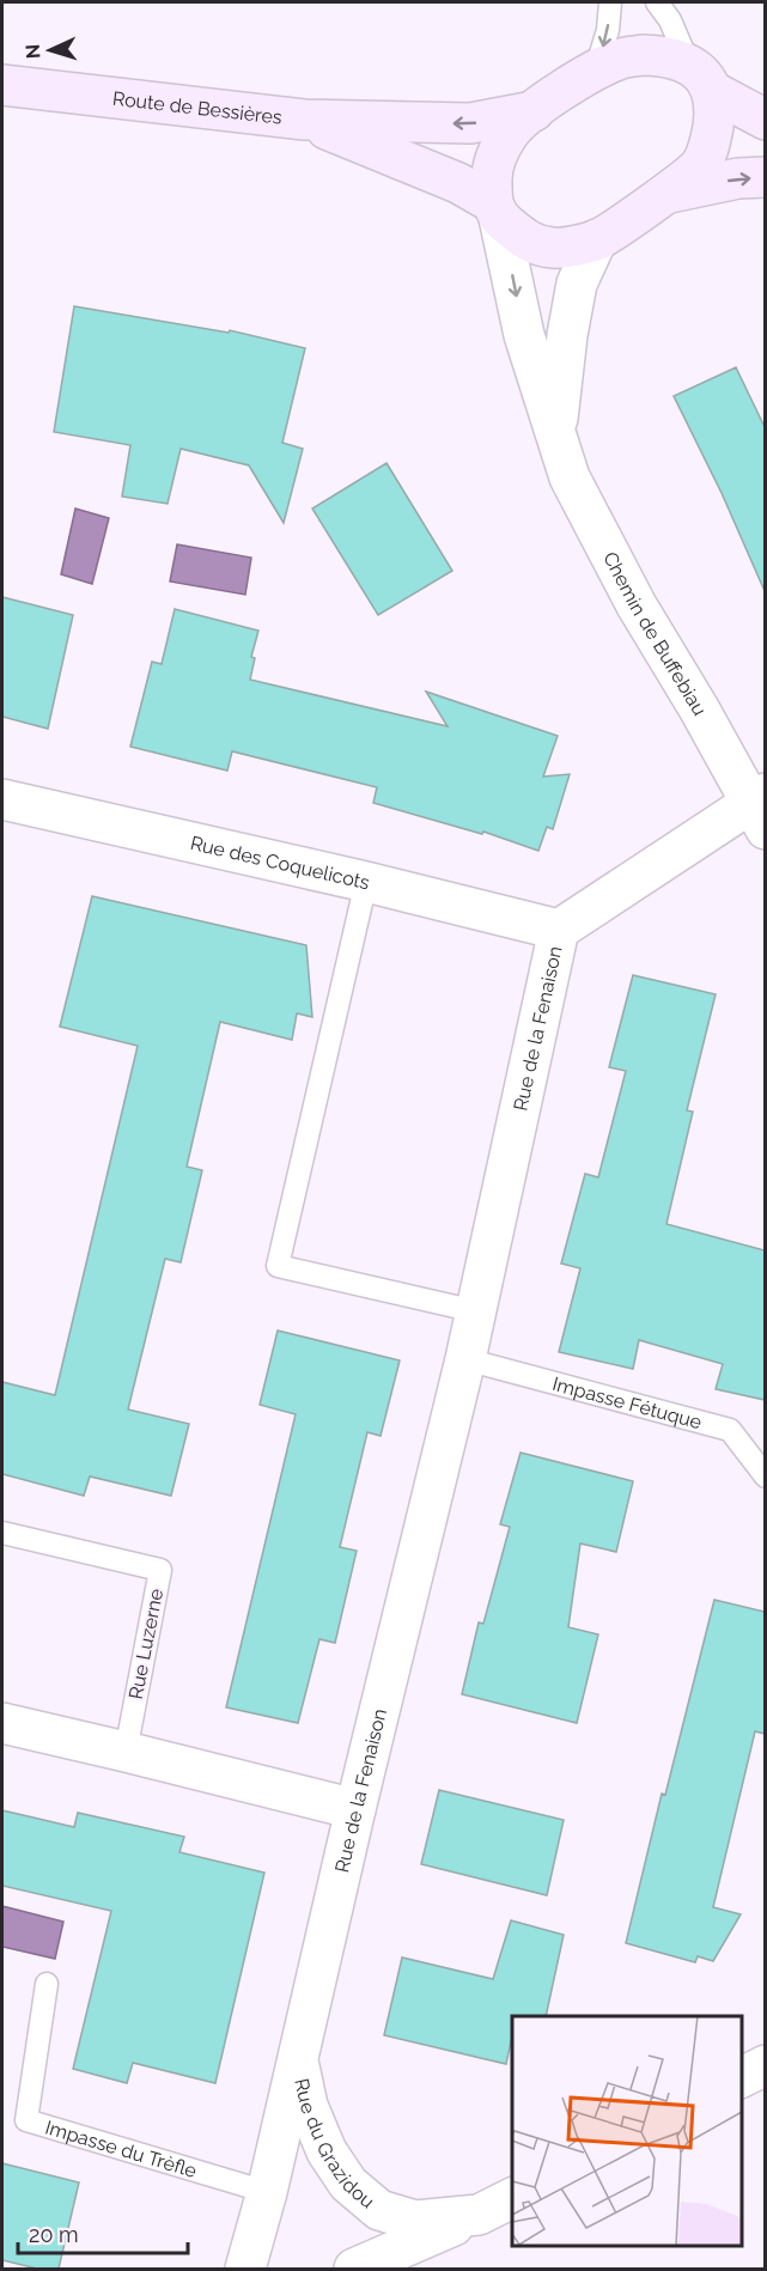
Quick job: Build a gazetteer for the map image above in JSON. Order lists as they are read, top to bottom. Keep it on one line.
{"streets":{"main road":["Route de Bessières"],"street":["Chemin de Buffebiau","Rue des Coquelicots","Rue de la Fenaison","Rue du Grazidou"],"lane":["Impasse Fétuque","Rue Luzerne","Impasse du Trèfle"]},"crossings":[["Route de Bessières","Chemin de Buffebiau"],["Chemin de Buffebiau","Rue de la Fenaison"],["Rue des Coquelicots","Rue de la Fenaison"],["Rue de la Fenaison","Impasse Fétuque"],["Rue de la Fenaison","Rue du Grazidou"],["Rue de la Fenaison","Impasse du Trèfle"]],"scale_bar":"20 m","north":"left"}
